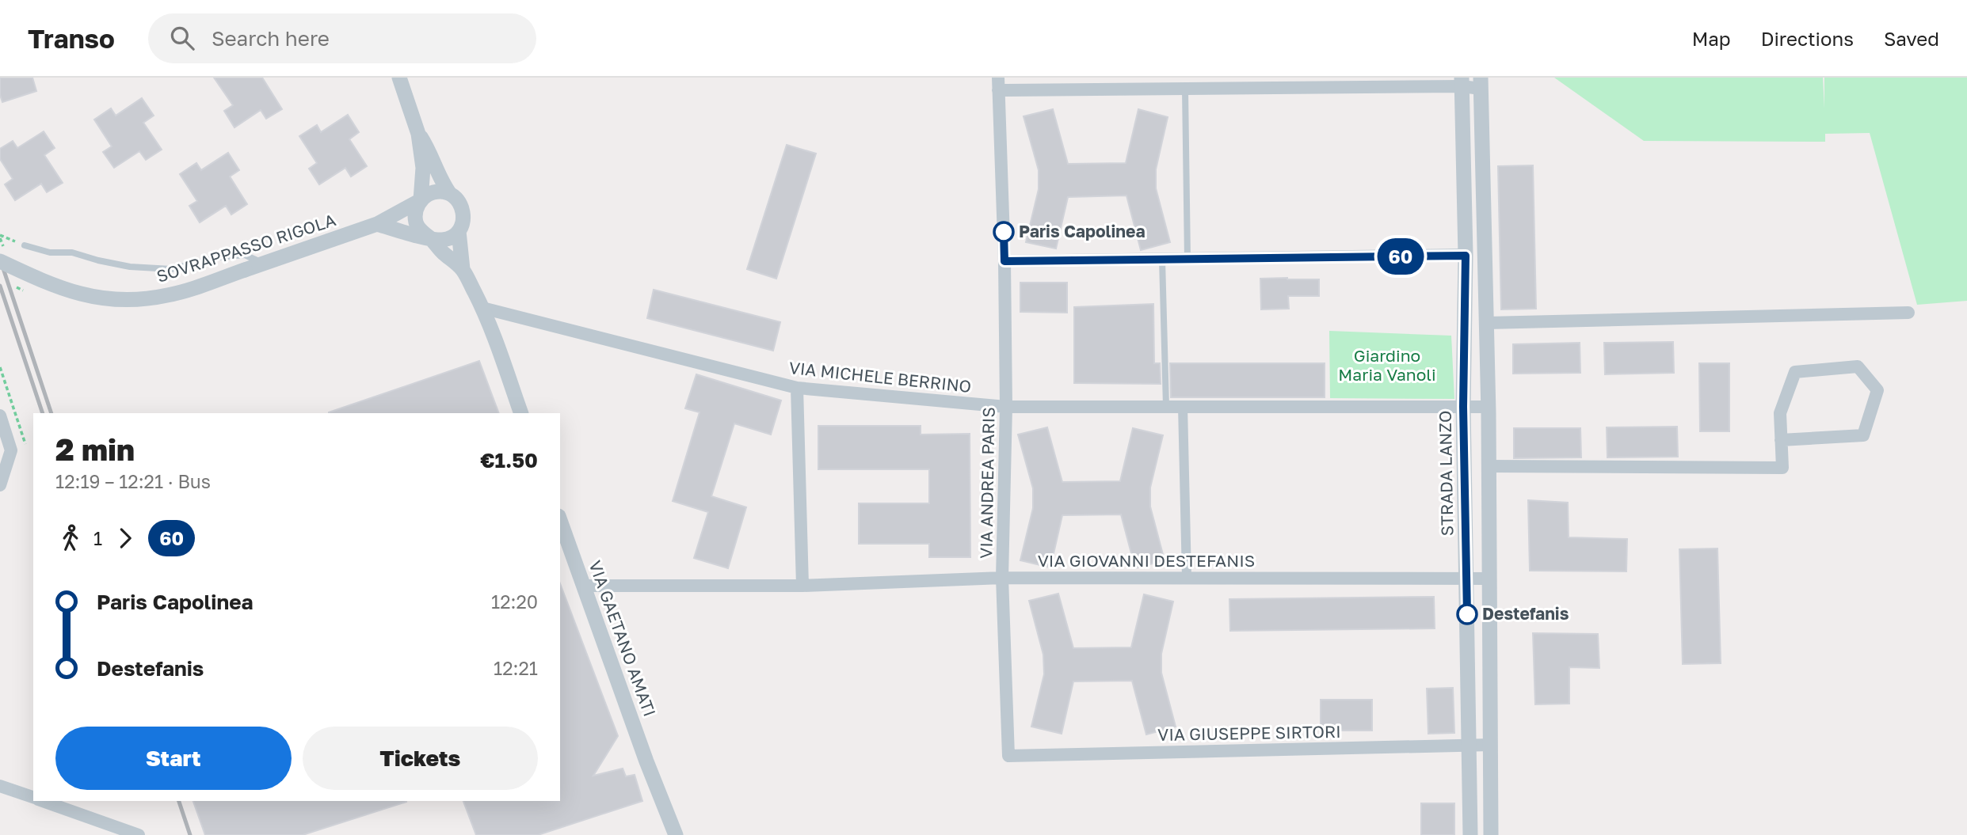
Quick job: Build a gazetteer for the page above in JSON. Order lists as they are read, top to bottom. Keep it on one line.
{"streets":{"street":["SOVRAPPASSO RIGOLA","VIA MICHELE BERRINO","STRADA LANZO","VIA ANDREA PARIS","VIA GIOVANNI DESTEFANIS","VIA GAETANO AMATI","VIA GIUSEPPE SIRTORI"]},"crossings":[["VIA MICHELE BERRINO","STRADA LANZO"],["VIA MICHELE BERRINO","VIA ANDREA PARIS"],["STRADA LANZO","VIA GIOVANNI DESTEFANIS"],["STRADA LANZO","VIA GIUSEPPE SIRTORI"],["VIA ANDREA PARIS","VIA GIOVANNI DESTEFANIS"],["VIA ANDREA PARIS","VIA GIUSEPPE SIRTORI"],["VIA GIOVANNI DESTEFANIS","VIA GAETANO AMATI"]],"parks":["Giardino Maria Vanoli"],"places":["Paris Capolinea","Destefanis"],"lines":["bus line 60"],"page":{"header":"Transo","search":"Search here","nav":["Map","Directions","Saved"],"on_map":"60","heading":["2 min","12:19 – 12:21 · Bus","€1.50"],"legs":["1","60"],"list":[{"name":"Paris Capolinea","value":"12:20"},{"name":"Destefanis","value":"12:21"}],"buttons":["Start","Tickets"]}}
